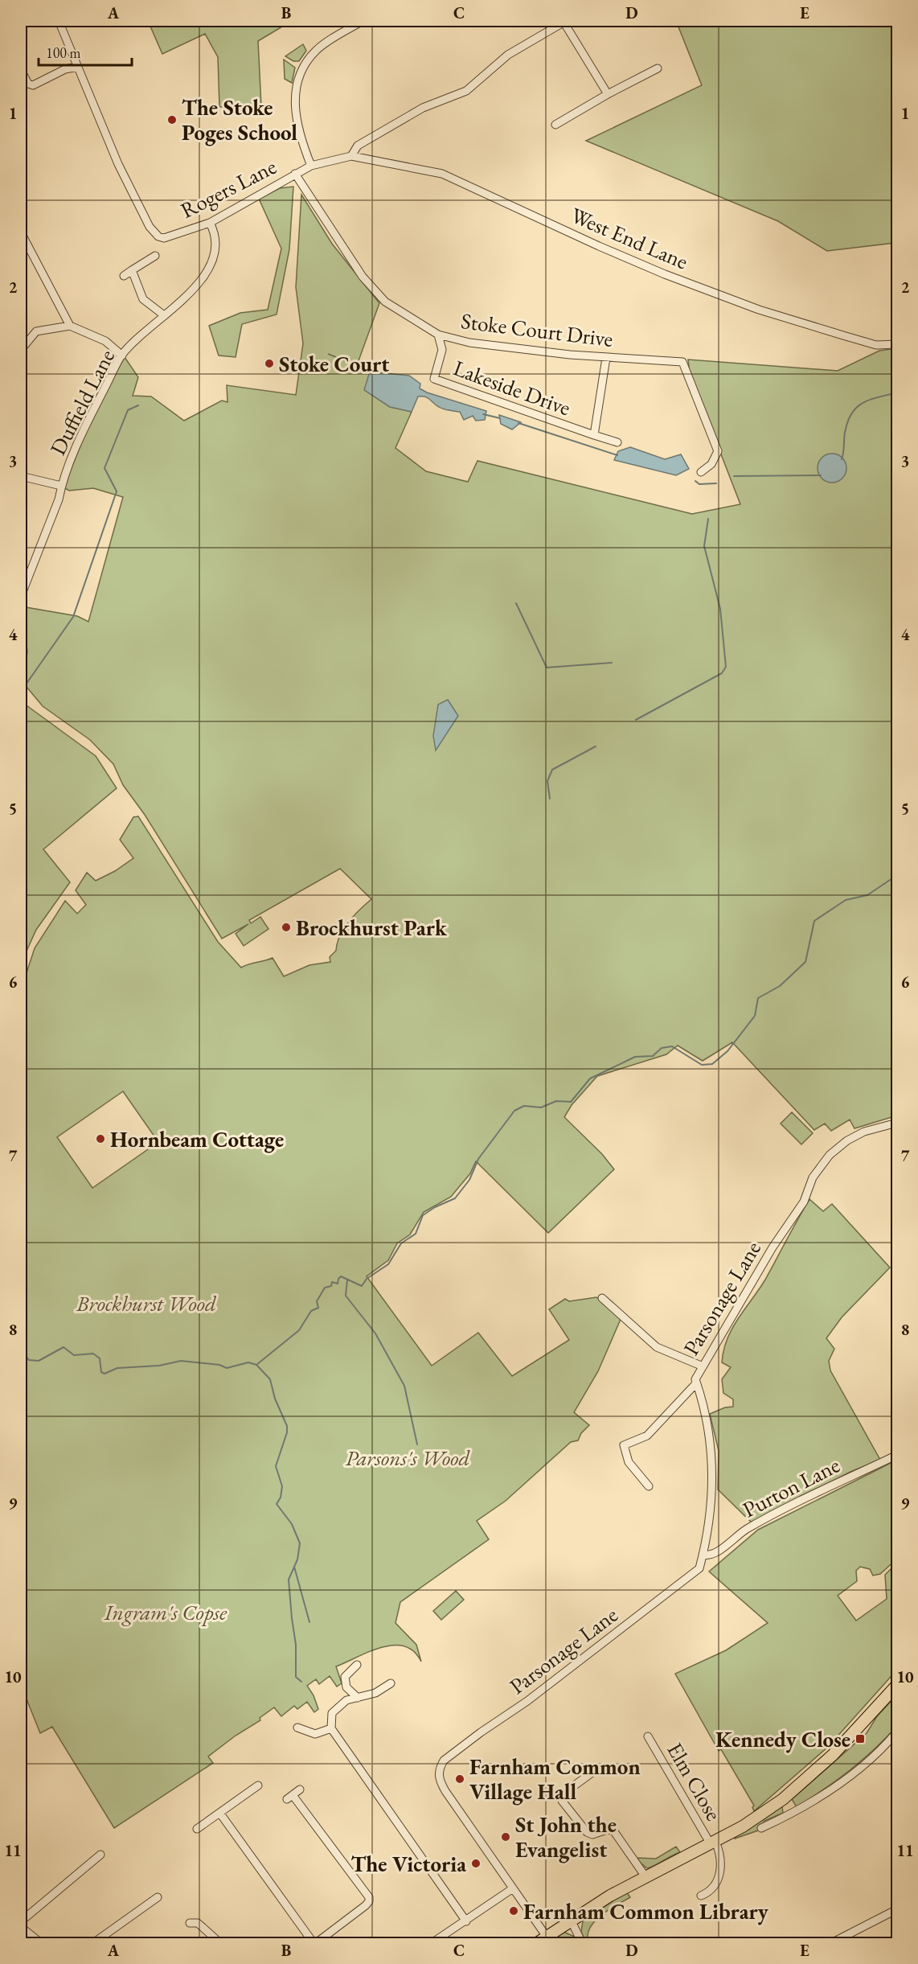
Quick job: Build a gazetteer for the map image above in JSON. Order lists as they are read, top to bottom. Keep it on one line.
{"streets":{"street":["Rogers Lane","West End Lane","Stoke Court Drive","Lakeside Drive","Duffield Lane","Parsonage Lane","Purton Lane","Elm Close"]},"crossings":[["Rogers Lane","West End Lane"],["Rogers Lane","Stoke Court Drive"],["Rogers Lane","Duffield Lane"],["Stoke Court Drive","Lakeside Drive"],["Parsonage Lane","Purton Lane"]],"parks":["Brockhurst Wood","Parsons's Wood","Ingram's Copse"],"places":{"other":["The Stoke Poges School","Stoke Court","Brockhurst Park","Hornbeam Cottage","Farnham Common Village Hall","St John the Evangelist","The Victoria","Farnham Common Library"],"transit":["Kennedy Close"]},"scale_bar":"100 m","grid":{"columns":["A","B","C","D","E"],"rows":["1","2","3","4","5","6","7","8","9","10","11"]}}
